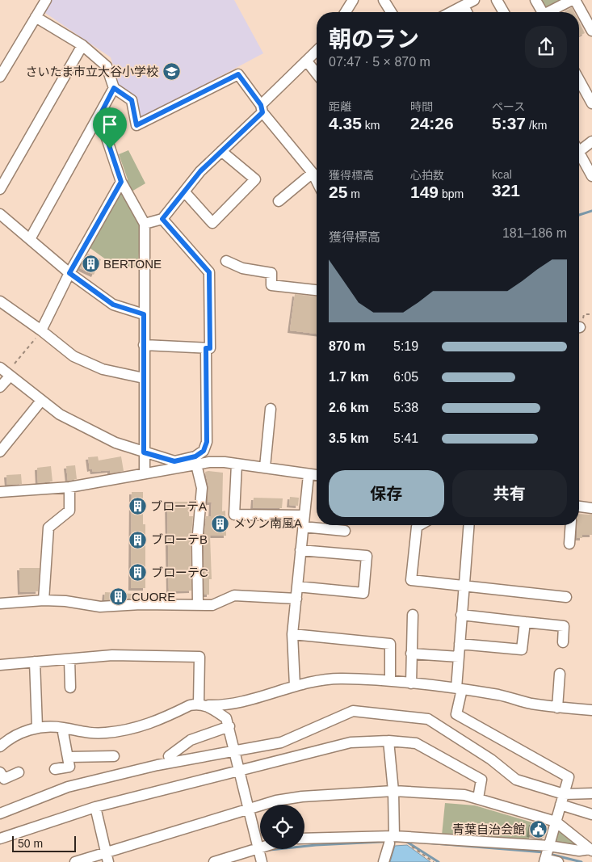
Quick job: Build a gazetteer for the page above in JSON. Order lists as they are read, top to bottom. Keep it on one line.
{"places":{"school or university":["さいたま市立大谷小学校"],"building":["BERTONE","ブローテA","メゾン南風A","ブローテB","ブローテC","CUORE"],"public building":["青葉自治会館"]},"scale_bar":"50 m","page":{"heading":["朝のラン","07:47 · 5 × 870 m"],"stats":[["距離","4.35 km"],["時間","24:26"],["ペース","5:37 /km"],["獲得標高","25 m"],["心拍数","149 bpm"],["kcal","321"]],"chart":["獲得標高","181–186 m"],"list":[{"name":"870 m","note":"5:19"},{"name":"1.7 km","note":"6:05"},{"name":"2.6 km","note":"5:38"},{"name":"3.5 km","note":"5:41"}],"buttons":["保存","共有"],"scale":"50 m"}}
